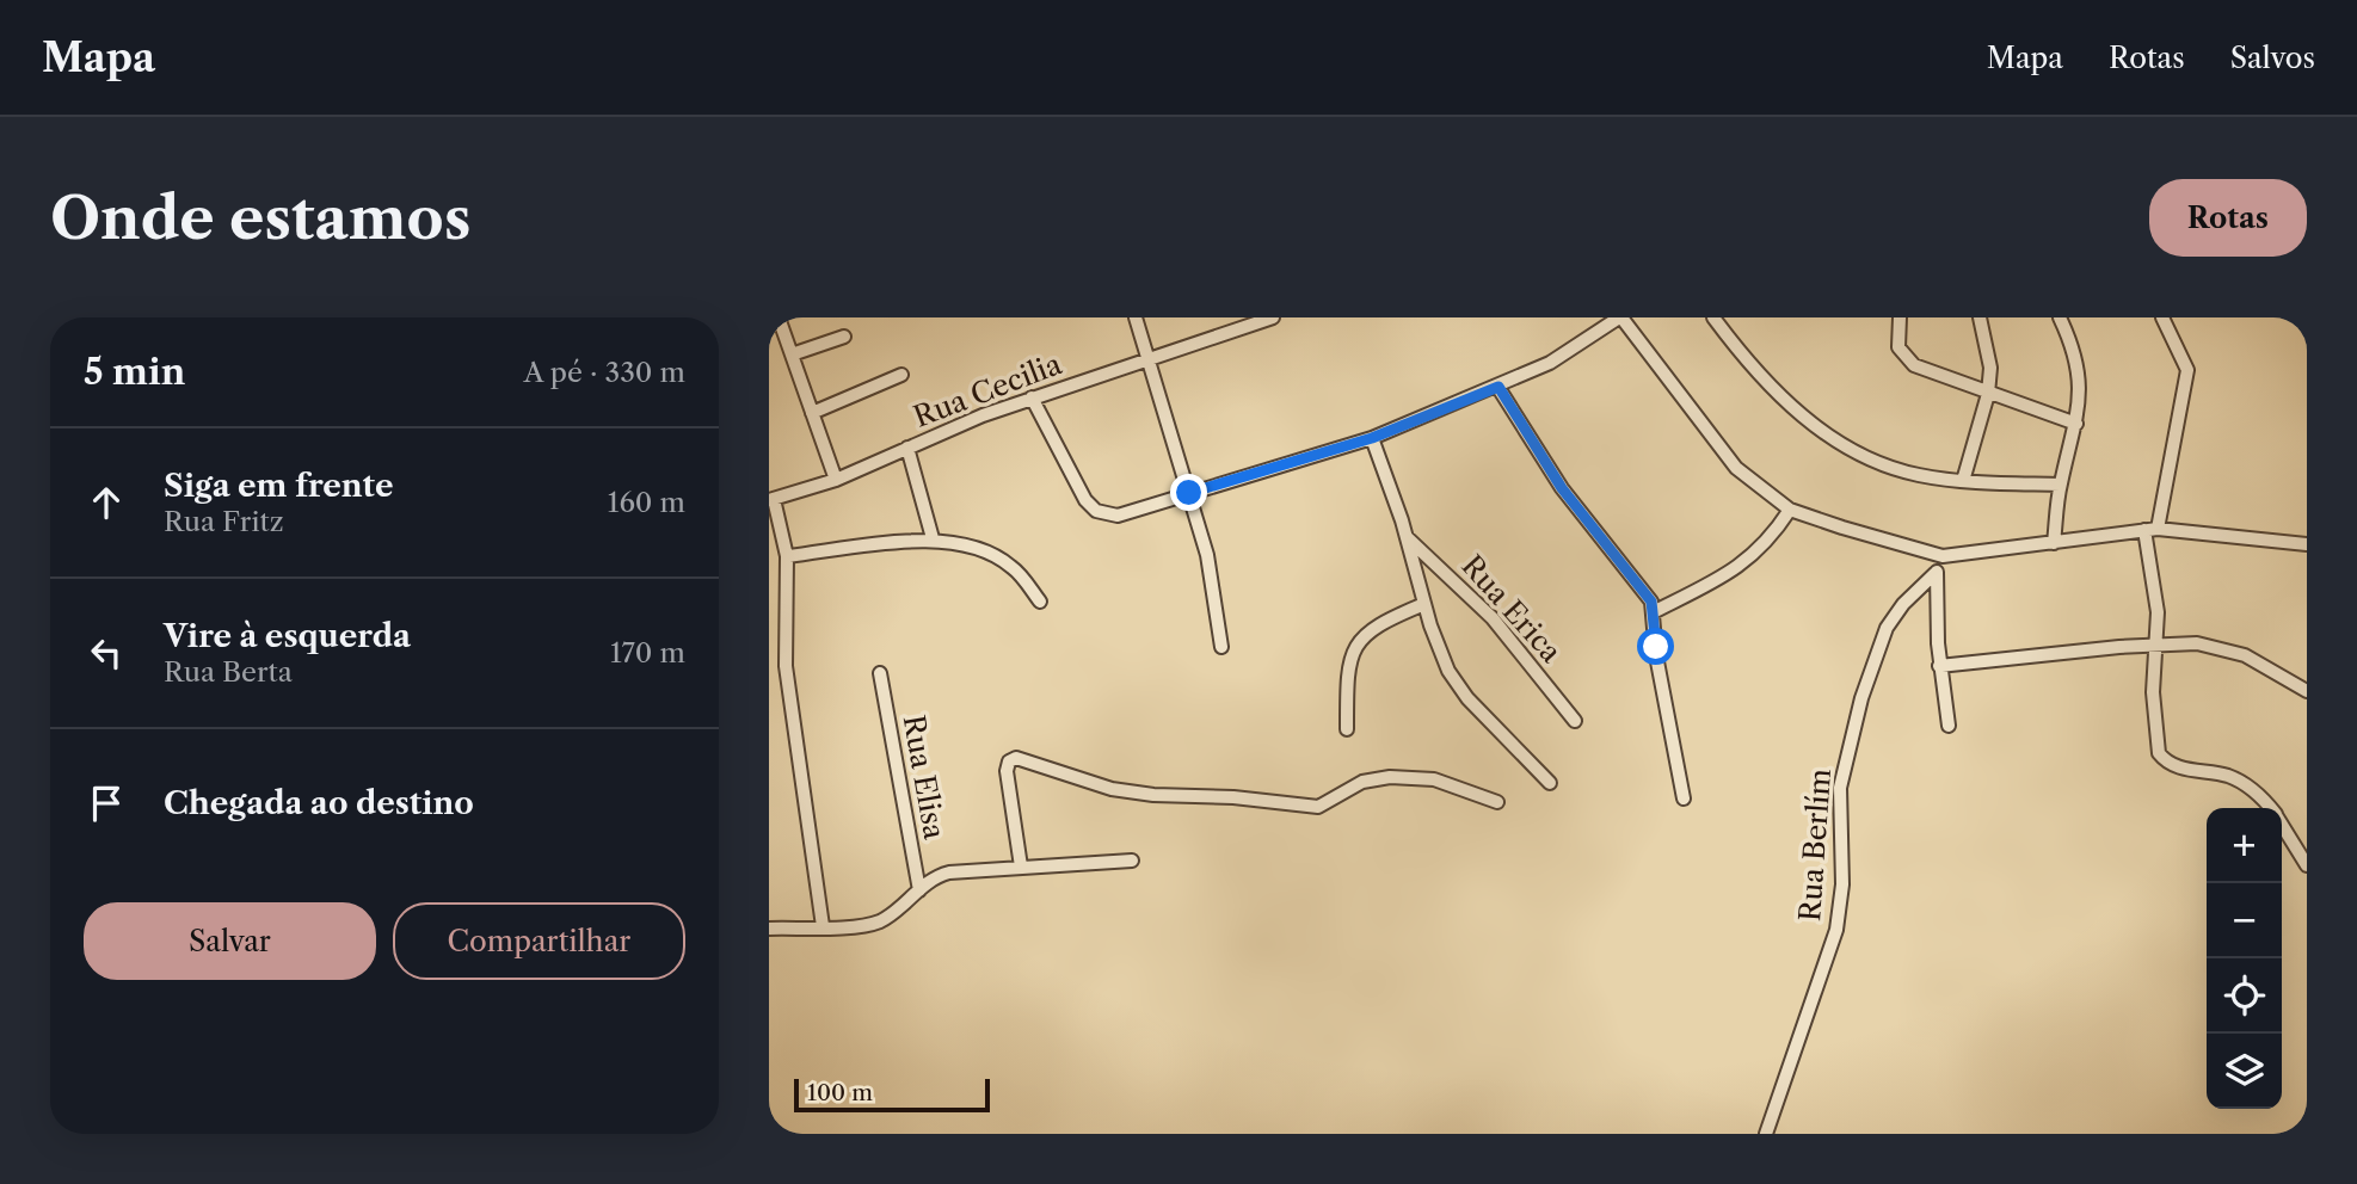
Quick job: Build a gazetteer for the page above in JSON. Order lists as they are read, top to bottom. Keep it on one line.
{"streets":{"street":["Rua Cecilia","Rua Erica","Rua Elisa","Rua Berlím"]},"scale_bar":"100 m","page":{"header":"Mapa","nav":["Mapa","Rotas","Salvos"],"buttons":["Rotas",["Salvar","Compartilhar"]],"title":"Onde estamos","heading":["5 min","A pé · 330 m"],"list":[["Siga em frente","Rua Fritz","160 m"],["Vire à esquerda","Rua Berta","170 m"],"Chegada ao destino"],"map_buttons":["+","−"],"scale":"100 m"}}
